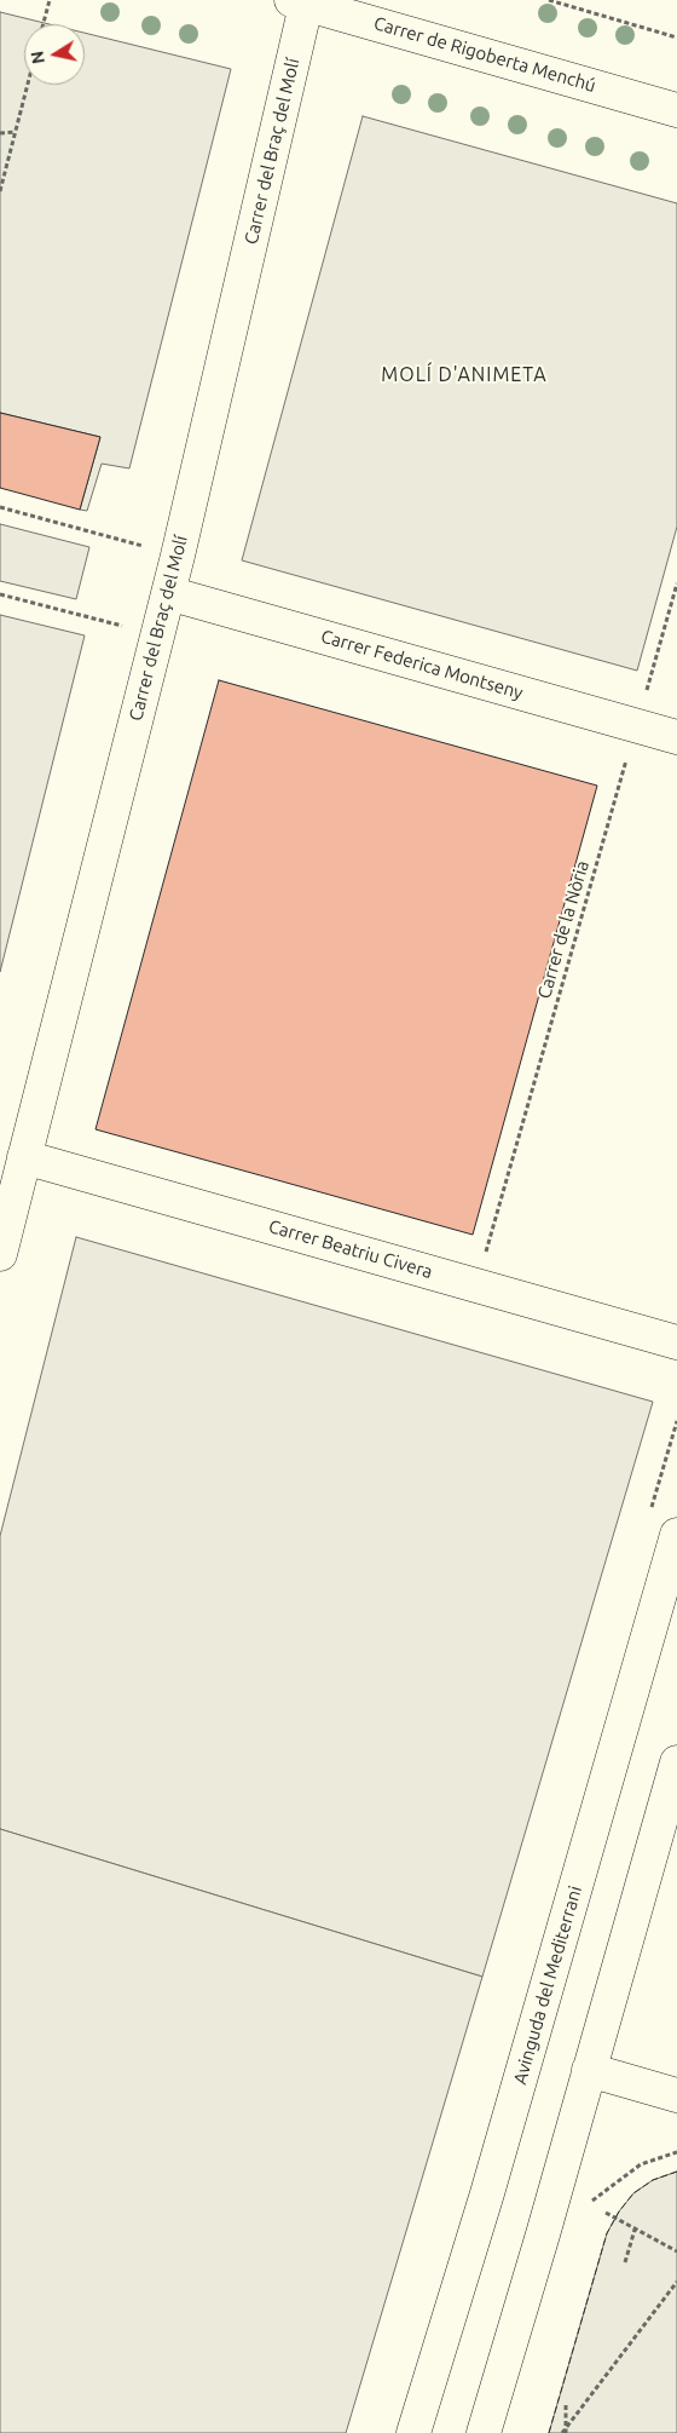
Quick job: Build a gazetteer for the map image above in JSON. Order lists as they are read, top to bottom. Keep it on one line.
{"streets":{"street":["Carrer de Rigoberta Menchú","Carrer del Braç del Molí","Carrer Federica Montseny","Carrer Beatriu Civera","Avinguda del Mediterrani"],"path":["Carrer de la Nòria"]},"crossings":[["Carrer de Rigoberta Menchú","Carrer del Braç del Molí"],["Carrer del Braç del Molí","Carrer Federica Montseny"],["Carrer del Braç del Molí","Carrer Beatriu Civera"],["Carrer Federica Montseny","Carrer de la Nòria"],["Carrer de la Nòria","Carrer Beatriu Civera"]],"districts":["MOLÍ D'ANIMETA"],"north":"left"}
